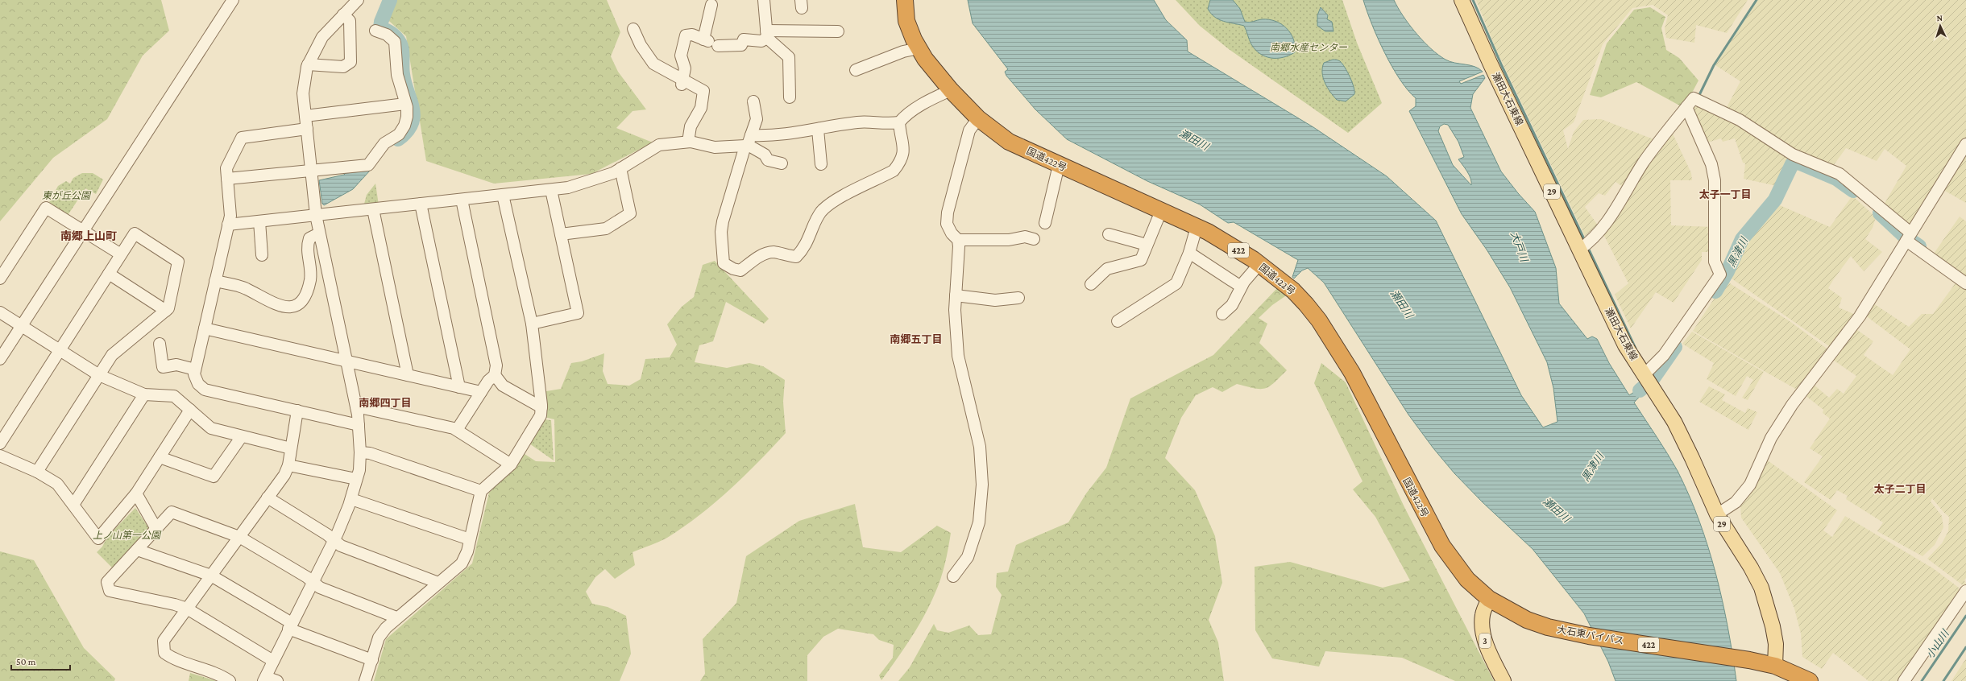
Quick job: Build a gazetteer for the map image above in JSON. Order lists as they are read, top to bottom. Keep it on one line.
{"streets":{"highway":["国道422号","422","大石東バイパス"],"main road":["瀬田大石東線","29","3"]},"crossings":[["瀬田大石東線","大石東バイパス"],["国道422号","大石東バイパス"],["国道422号","3"],["大石東バイパス","3"]],"districts":["太子一丁目","南郷上山町","南郷五丁目","南郷四丁目","太子二丁目"],"water":["瀬田川","大戸川","黒津川","小山川"],"parks":["南郷水産センター","東が丘公園","上ノ山第一公園"],"scale_bar":"50 m","north":"top"}
